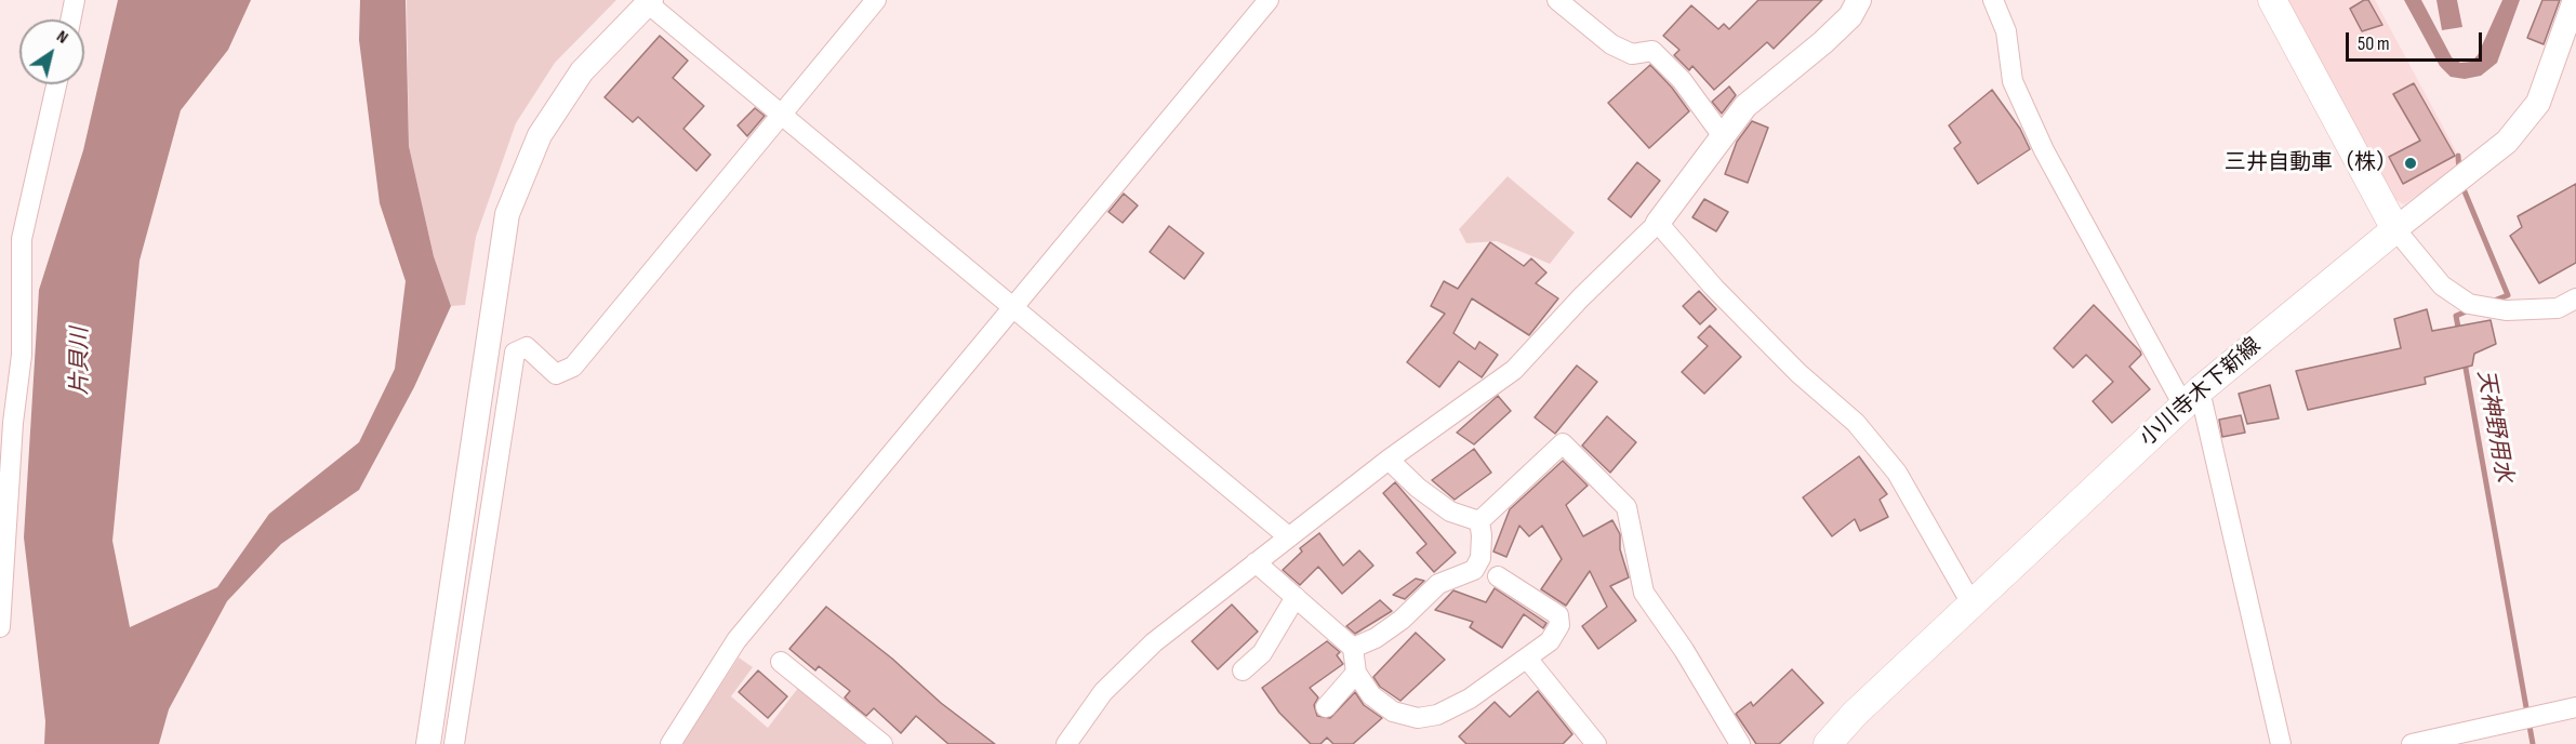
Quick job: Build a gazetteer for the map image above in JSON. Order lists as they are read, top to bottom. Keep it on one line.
{"streets":{"main road":["小川寺木下新線"]},"water":["片貝川","天神野用水"],"places":["三井自動車（株）"],"scale_bar":"50 m","north":"top right"}
